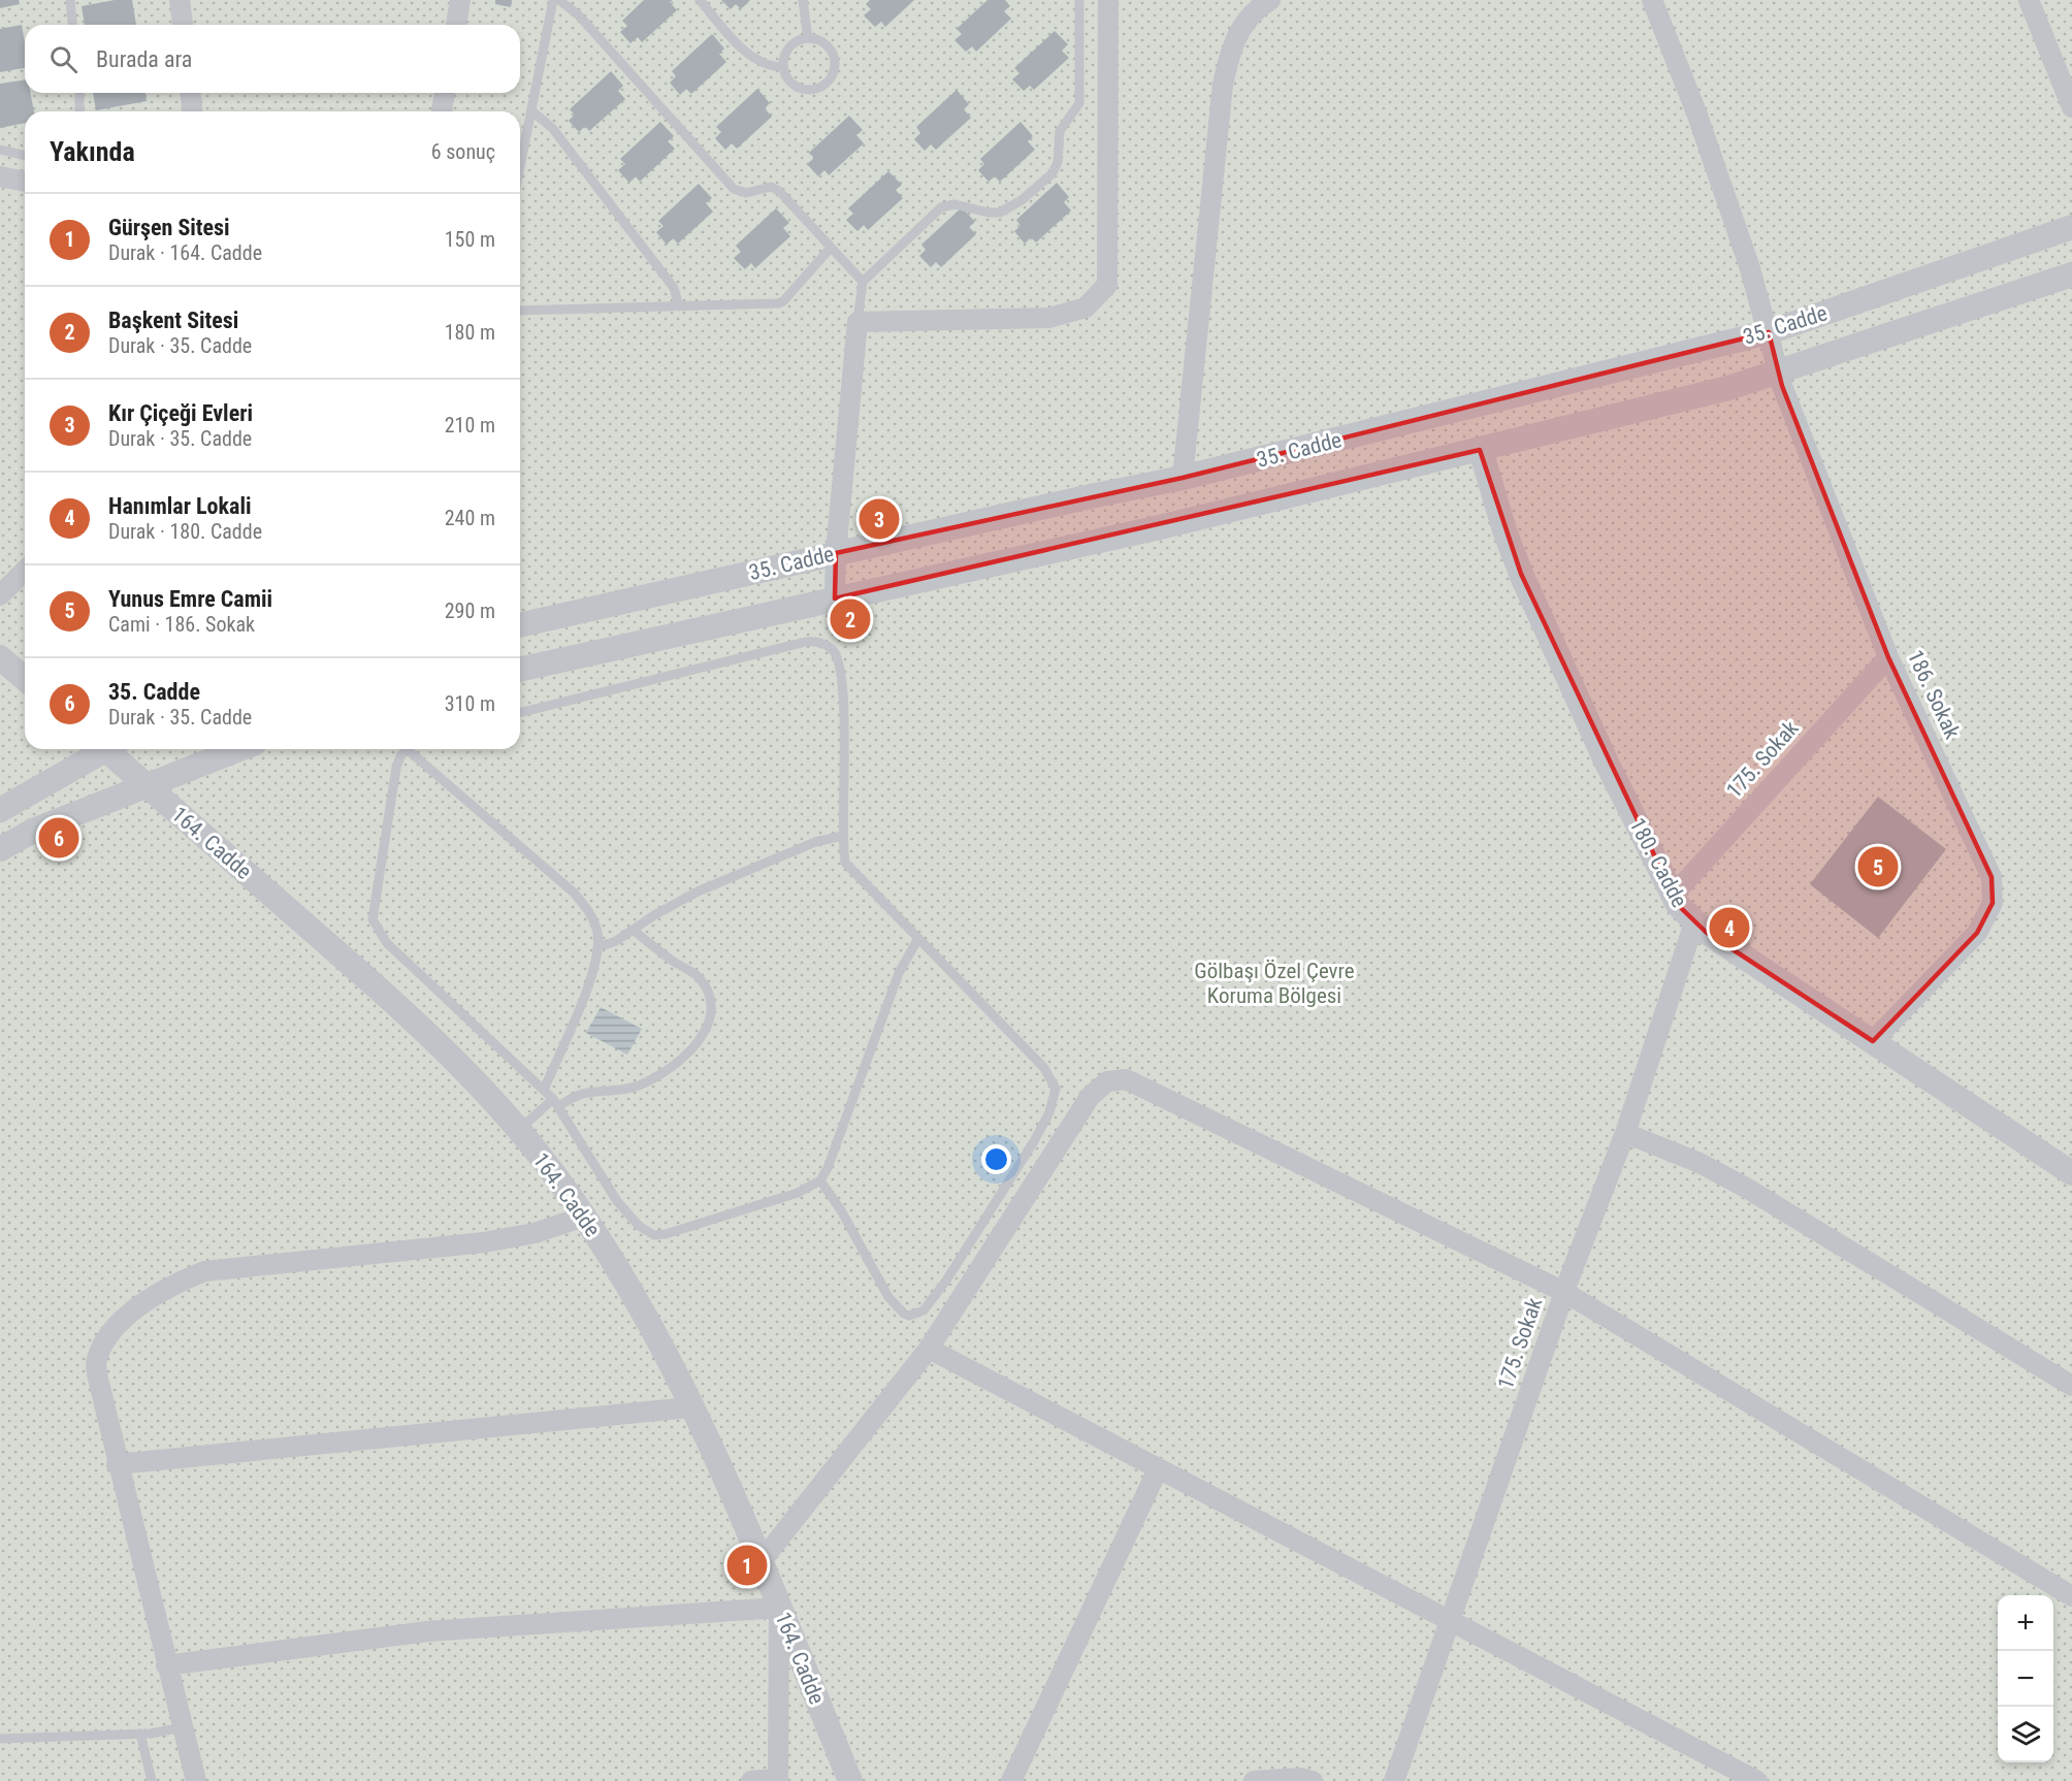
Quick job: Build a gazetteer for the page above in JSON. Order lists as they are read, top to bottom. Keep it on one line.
{"streets":{"street":["35. Cadde","186. Sokak","175. Sokak","164. Cadde","180. Cadde"]},"crossings":[["35. Cadde","186. Sokak"],["35. Cadde","180. Cadde"],["186. Sokak","175. Sokak"],["186. Sokak","180. Cadde"],["175. Sokak","180. Cadde"]],"parks":["Gölbaşı Özel Çevre Koruma Bölgesi"],"page":{"search":"Burada ara","heading":["Yakında","6 sonuç"],"list":[{"mark":"1","name":"Gürşen Sitesi","note":"Durak · 164. Cadde","value":"150 m"},{"mark":"2","name":"Başkent Sitesi","note":"Durak · 35. Cadde","value":"180 m"},{"mark":"3","name":"Kır Çiçeği Evleri","note":"Durak · 35. Cadde","value":"210 m"},{"mark":"4","name":"Hanımlar Lokali","note":"Durak · 180. Cadde","value":"240 m"},{"mark":"5","name":"Yunus Emre Camii","note":"Cami · 186. Sokak","value":"290 m"},{"mark":"6","name":"35. Cadde","note":"Durak · 35. Cadde","value":"310 m"}],"pins":["3","2","6","5","4","1"],"map_buttons":["+","−"]}}
